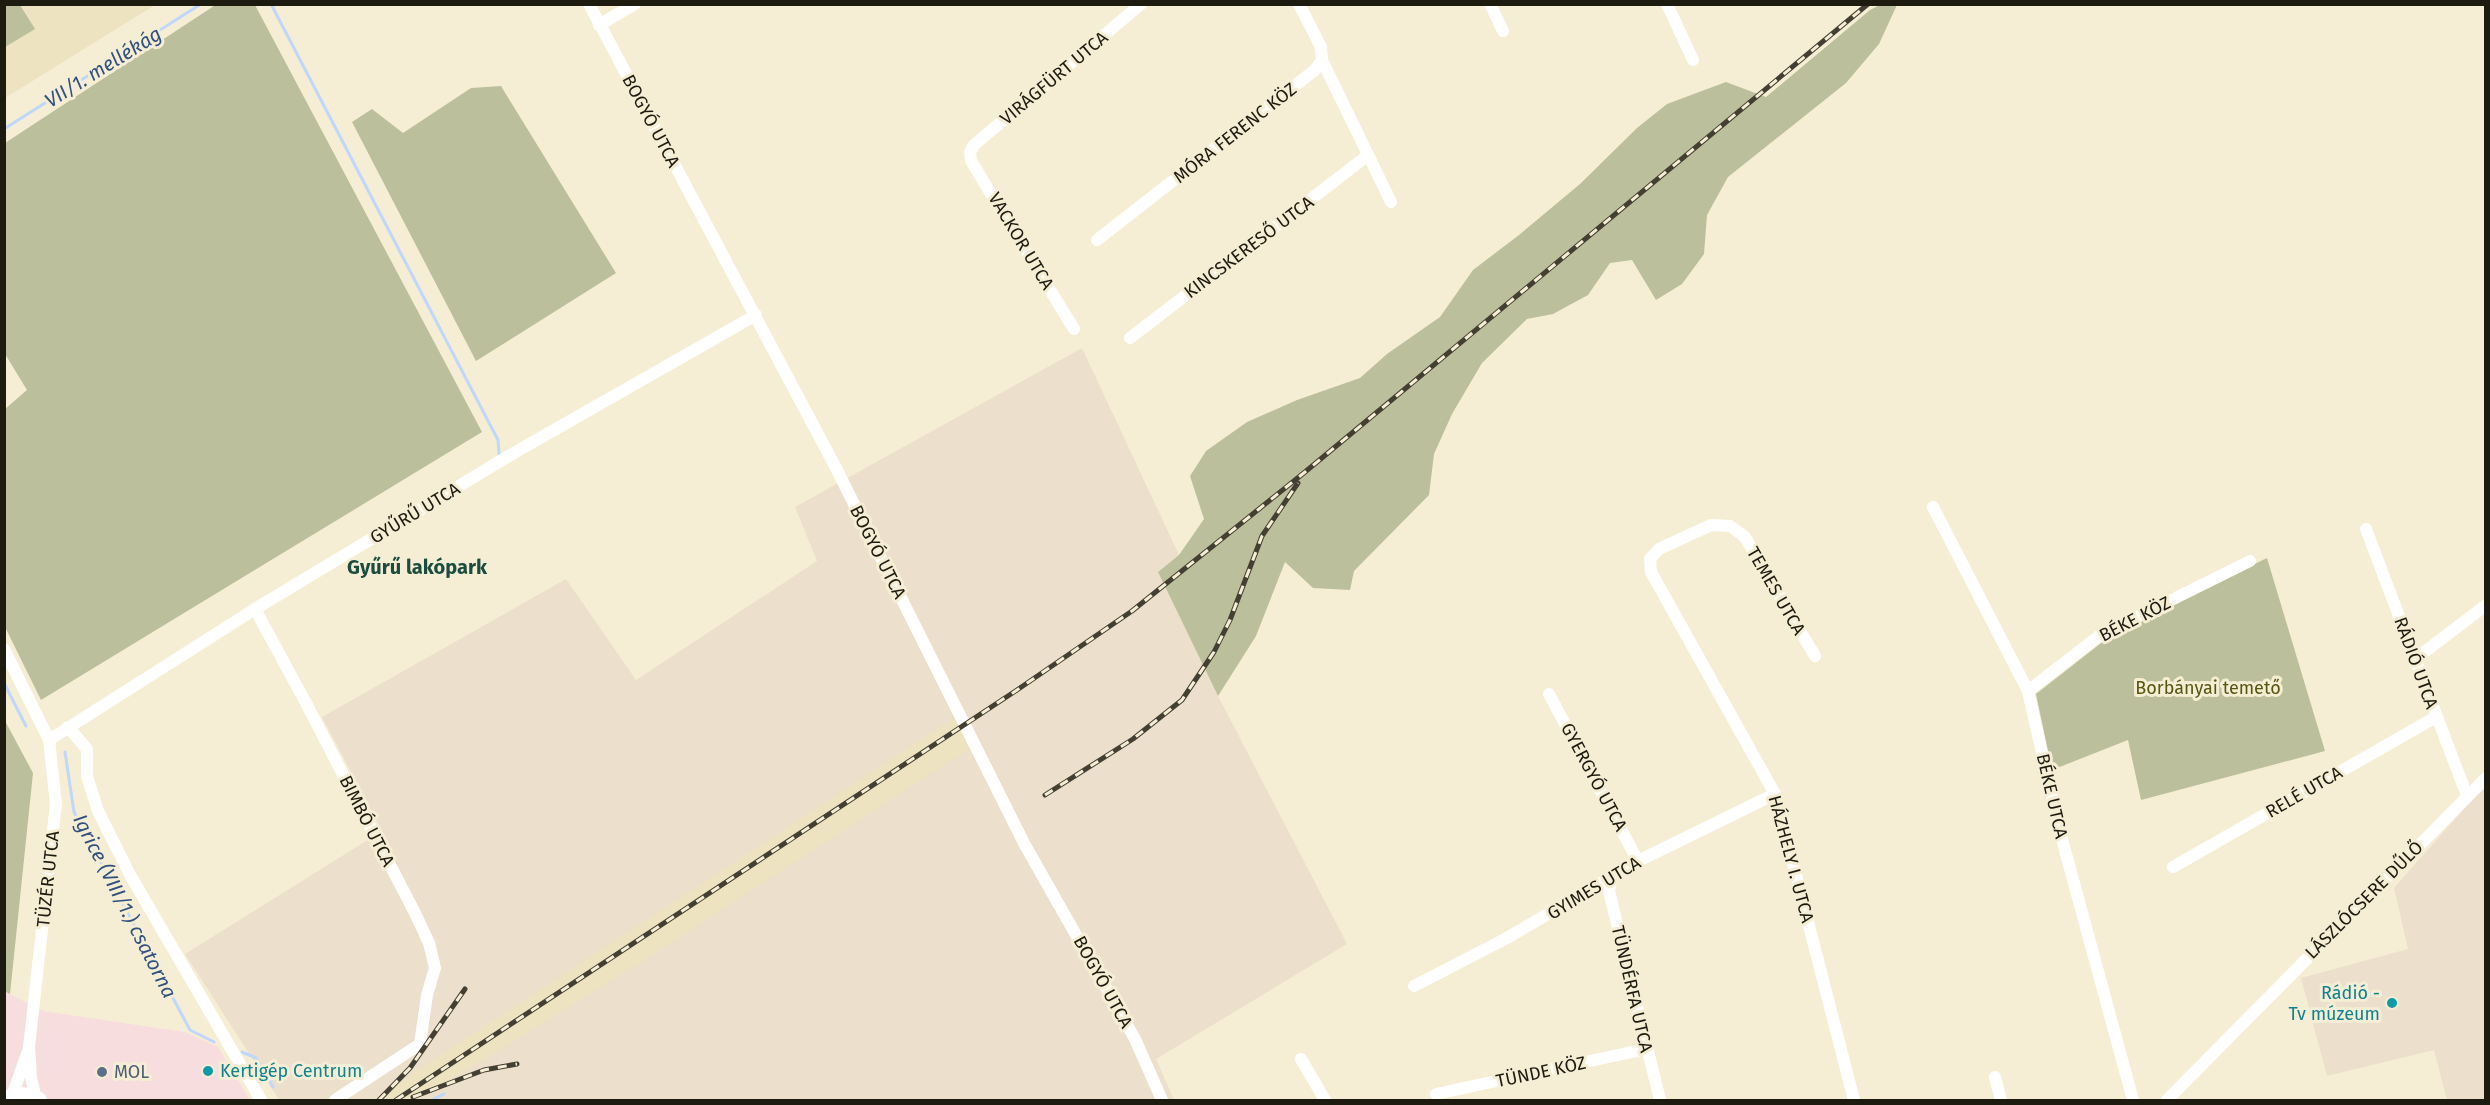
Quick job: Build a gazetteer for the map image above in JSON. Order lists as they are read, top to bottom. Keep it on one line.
{"streets":{"street":["VIRÁGFÜRT UTCA","BOGYÓ UTCA","MÓRA FERENC KÖZ","VACKOR UTCA","KINCSKERESŐ UTCA","GYŰRŰ UTCA","TEMES UTCA","BÉKE KÖZ","RÁDIÓ UTCA","GYERGYÓ UTCA","RELÉ UTCA","BÉKE UTCA","BIMBÓ UTCA","HÁZHELY I. UTCA","TÜZÉR UTCA","GYIMES UTCA","LÁSZLÓCSERE DŰLŐ","TÜNDÉRFA UTCA","TÜNDE KÖZ"]},"crossings":[["VIRÁGFÜRT UTCA","VACKOR UTCA"],["BOGYÓ UTCA","GYŰRŰ UTCA"],["GYŰRŰ UTCA","BIMBÓ UTCA"],["GYŰRŰ UTCA","TÜZÉR UTCA"],["TEMES UTCA","HÁZHELY I. UTCA"],["BÉKE KÖZ","BÉKE UTCA"],["RÁDIÓ UTCA","RELÉ UTCA"],["RÁDIÓ UTCA","LÁSZLÓCSERE DŰLŐ"],["GYERGYÓ UTCA","GYIMES UTCA"],["HÁZHELY I. UTCA","GYIMES UTCA"],["GYIMES UTCA","TÜNDÉRFA UTCA"],["TÜNDÉRFA UTCA","TÜNDE KÖZ"]],"districts":["Gyűrű lakópark"],"water":["VII/1. mellékág","Igrice (VIII/1.) csatorna"],"parks":["Borbányai temető"],"places":["Rádió - Tv múzeum","Kertigép Centrum","MOL"]}
